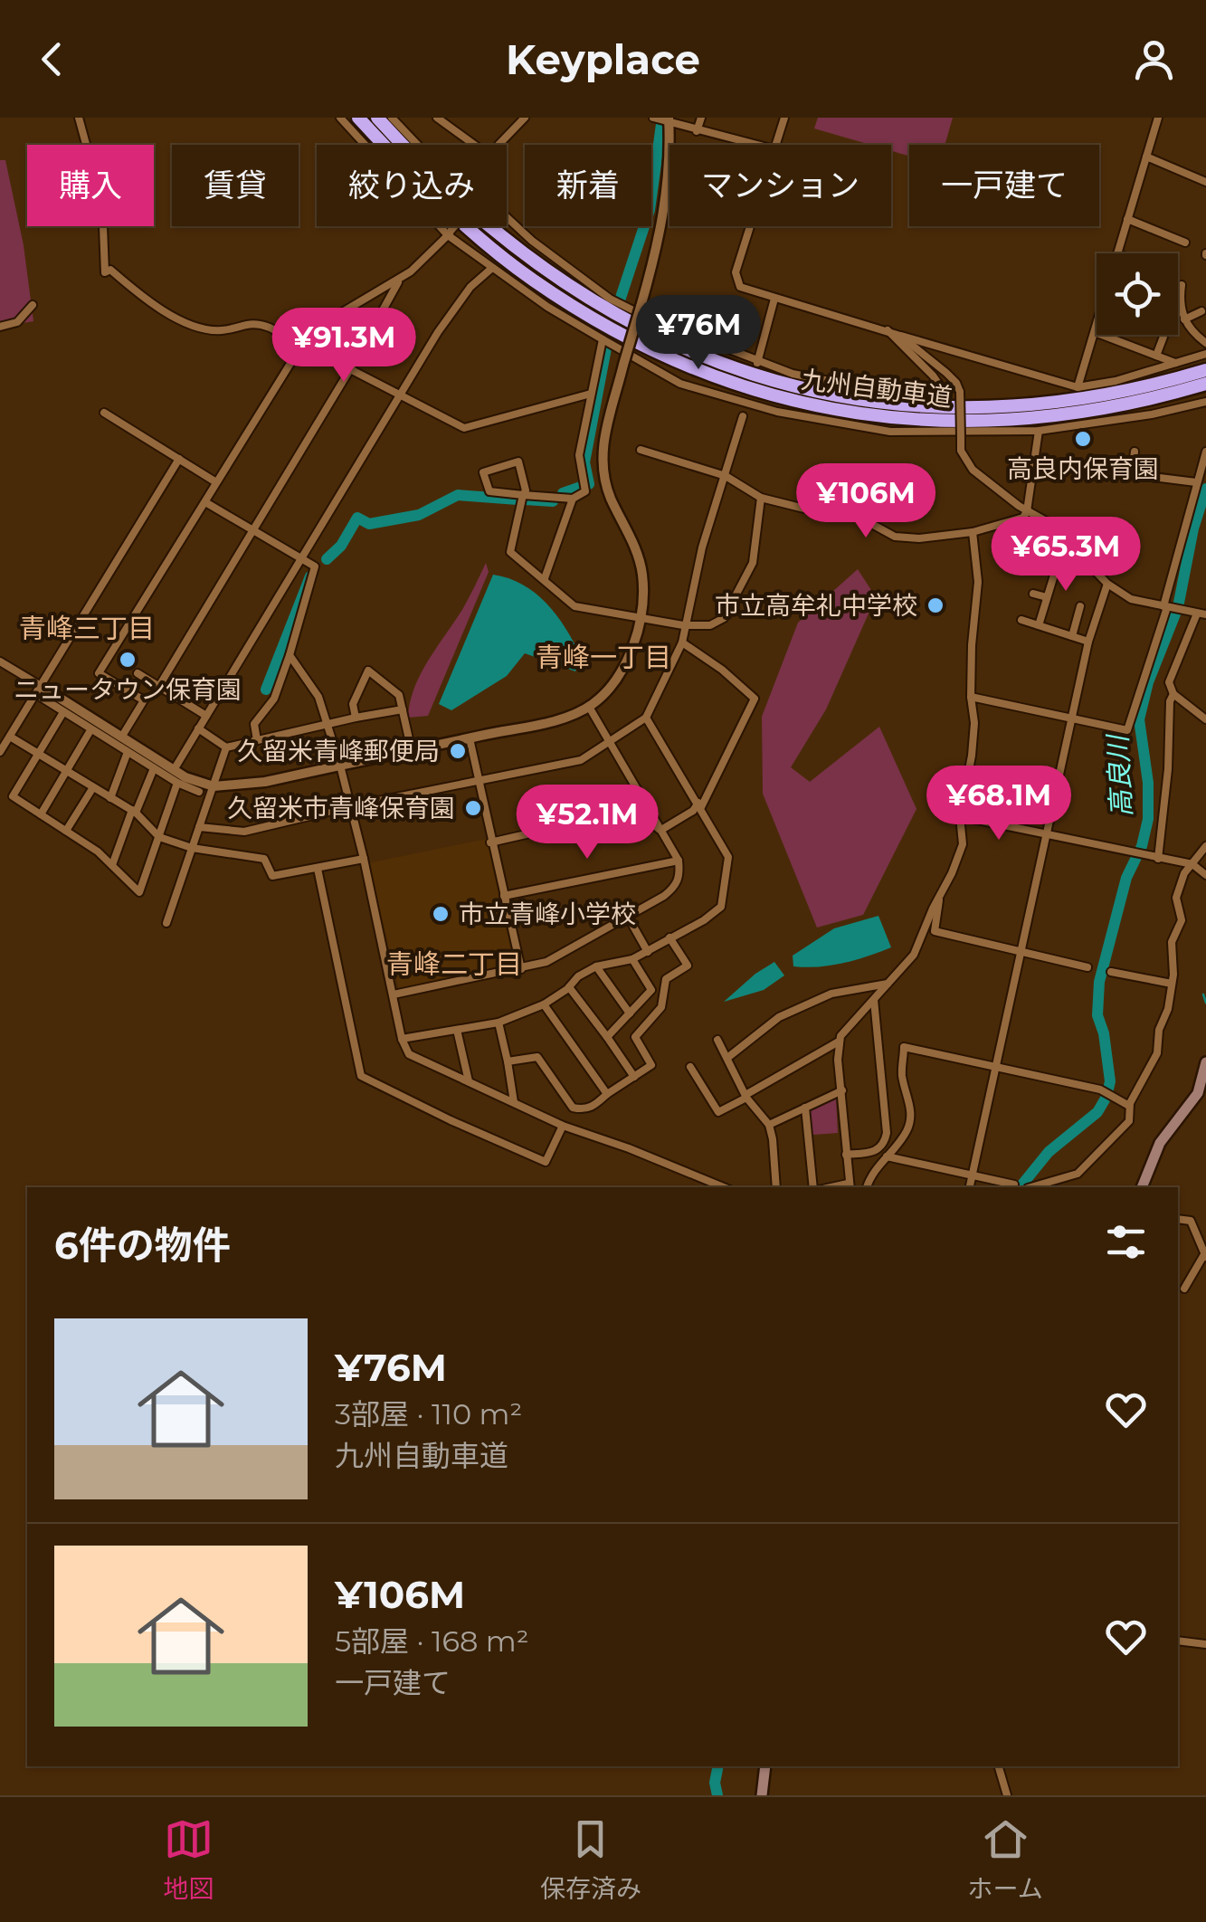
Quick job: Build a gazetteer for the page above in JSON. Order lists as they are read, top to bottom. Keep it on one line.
{"streets":{"highway":["九州自動車道"]},"districts":["青峰三丁目","青峰一丁目","青峰二丁目"],"water":["高良川"],"places":["高良内保育園","市立高牟礼中学校","ニュータウン保育園","久留米青峰郵便局","久留米市青峰保育園","市立青峰小学校"],"page":{"header":"Keyplace","chip":["購入","賃貸","絞り込み","新着","マンション","一戸建て"],"price":["¥76M","¥91.3M","¥106M","¥65.3M","¥68.1M","¥52.1M"],"heading":"6件の物件","list":[{"name":"¥76M","note":"3部屋 · 110 m² · 九州自動車道"},{"name":"¥106M","note":"5部屋 · 168 m² · 一戸建て"}],"tabs":["地図","保存済み","ホーム"]}}
